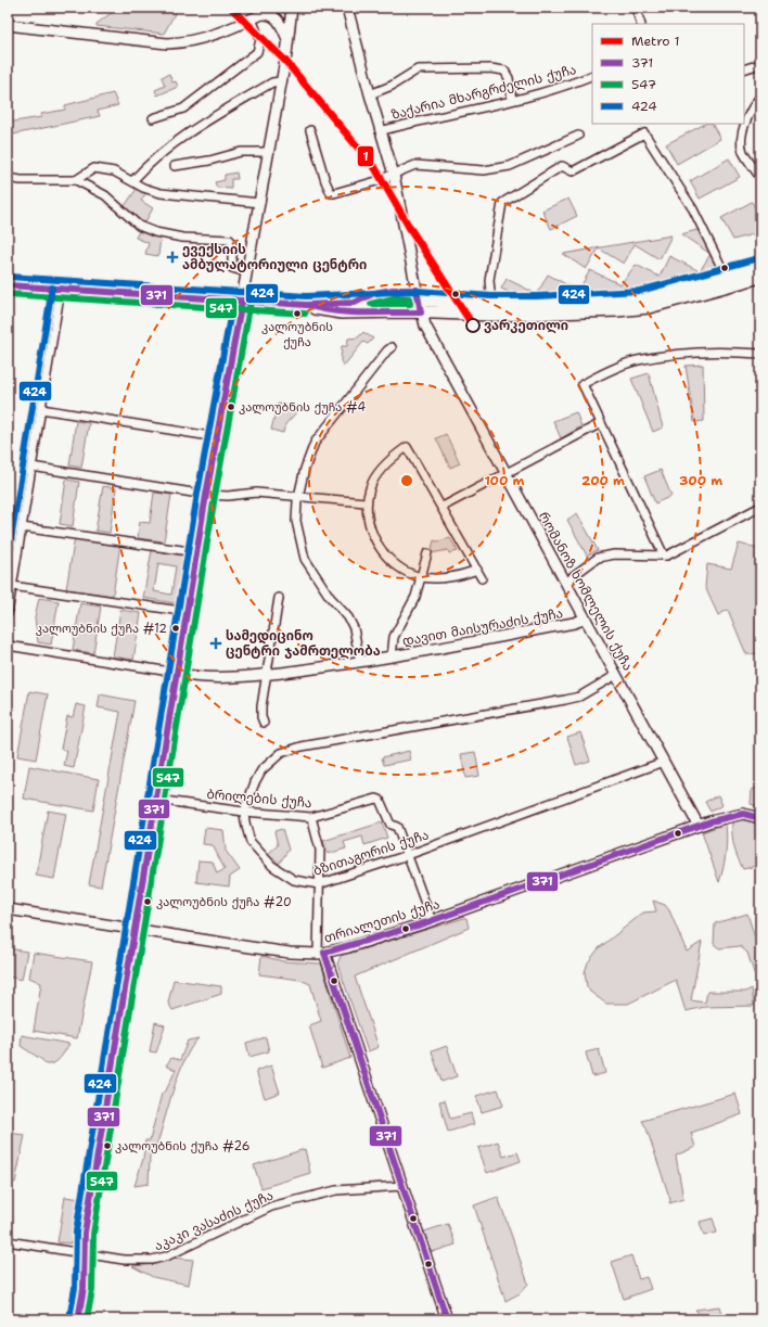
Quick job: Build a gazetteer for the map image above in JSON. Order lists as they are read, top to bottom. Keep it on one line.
{"streets":{"street":["ზაქარია მხარგრძელის ქუჩა","რომანოზ ხომლელის ქუჩა","დავით მაისურაძის ქუჩა","ბრილების ქუჩა","ბზითაგორის ქუჩა","თრიალეთის ქუჩა","აკაკი ვასაძის ქუჩა"]},"crossings":[["ზაქარია მხარგრძელის ქუჩა","რომანოზ ხომლელის ქუჩა"],["რომანოზ ხომლელის ქუჩა","დავით მაისურაძის ქუჩა"],["რომანოზ ხომლელის ქუჩა","ბზითაგორის ქუჩა"],["რომანოზ ხომლელის ქუჩა","თრიალეთის ქუჩა"],["ბრილების ქუჩა","ბზითაგორის ქუჩა"],["ბრილების ქუჩა","თრიალეთის ქუჩა"]],"places":{"health":["ევექსიის ამბულატორიული ცენტრი","სამედიცინო ცენტრი ჯამრთელობა"],"other":["კალოუბნის ქუჩა","ვარკეთილი","კალოუბნის ქუჩა #4","კალოუბნის ქუჩა #12","კალოუბნის ქუჩა #20","კალოუბნის ქუჩა #26"]},"lines":["metro line 1","transit line 424","transit line 371","transit line 547"],"legend":["Metro 1","371","547","424"],"rings":["100 m","200 m","300 m"]}
